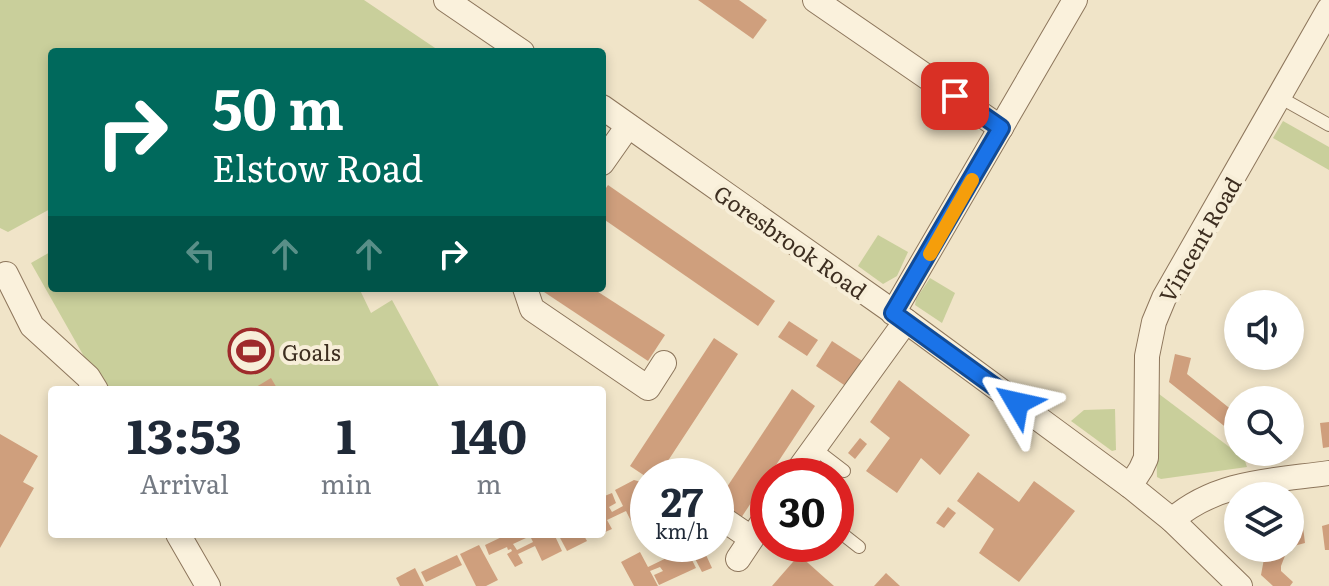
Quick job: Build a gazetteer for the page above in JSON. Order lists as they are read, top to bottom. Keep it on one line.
{"streets":{"street":["Vincent Road","Goresbrook Road"]},"crossings":[["Vincent Road","Goresbrook Road"]],"places":{"sports":["Goals"]},"page":{"turn":["50 m","Elstow Road"],"eta":["13:53","Arrival","1","min","140","m"],"speed":"27 km/h","limit":"30"}}
